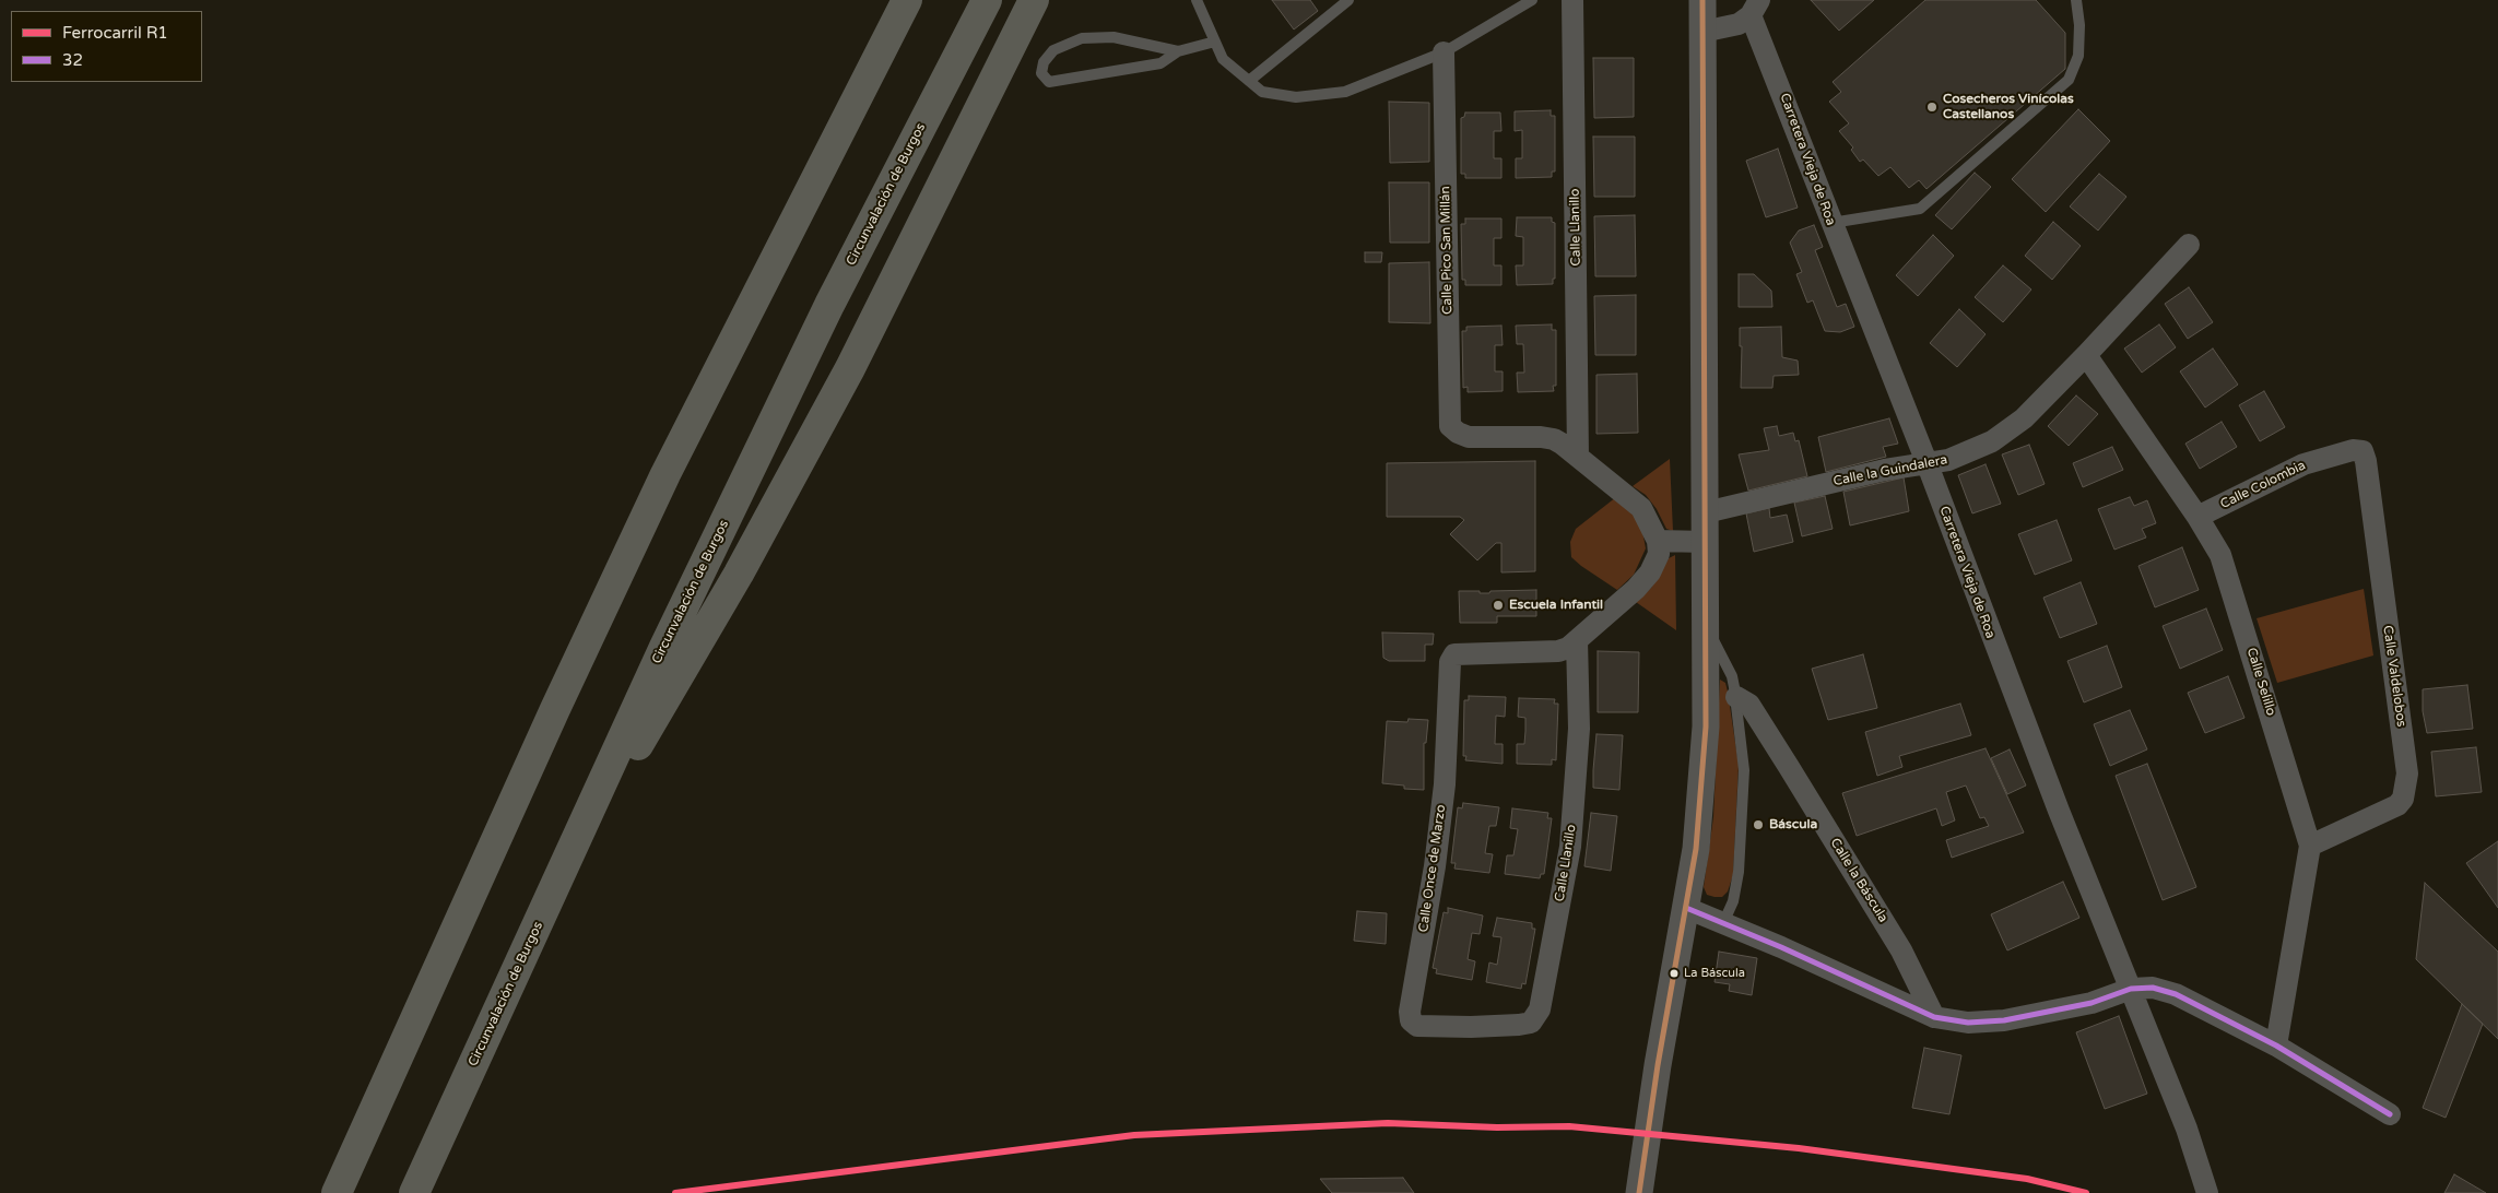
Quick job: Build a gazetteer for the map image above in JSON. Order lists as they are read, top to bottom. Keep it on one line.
{"streets":{"highway":["Circunvalación de Burgos"],"street":["Carretera Vieja de Roa","Calle Llanillo","Calle Pico San Millán","Calle la Guindalera","Calle Colombia","Calle Valdelobos","Calle Selillo","Calle Once de Marzo","Calle la Báscula"]},"crossings":[["Carretera Vieja de Roa","Calle la Guindalera"],["Calle Llanillo","Calle Pico San Millán"],["Calle Llanillo","Calle Once de Marzo"],["Calle la Guindalera","Calle Selillo"],["Calle Colombia","Calle Valdelobos"],["Calle Colombia","Calle Selillo"],["Calle Valdelobos","Calle Selillo"]],"places":["Cosecheros Vinícolas Castellanos","Escuela Infantil","Báscula","La Báscula"],"lines":["transit line 32","rail line R1"],"legend":["Ferrocarril R1","32"]}
